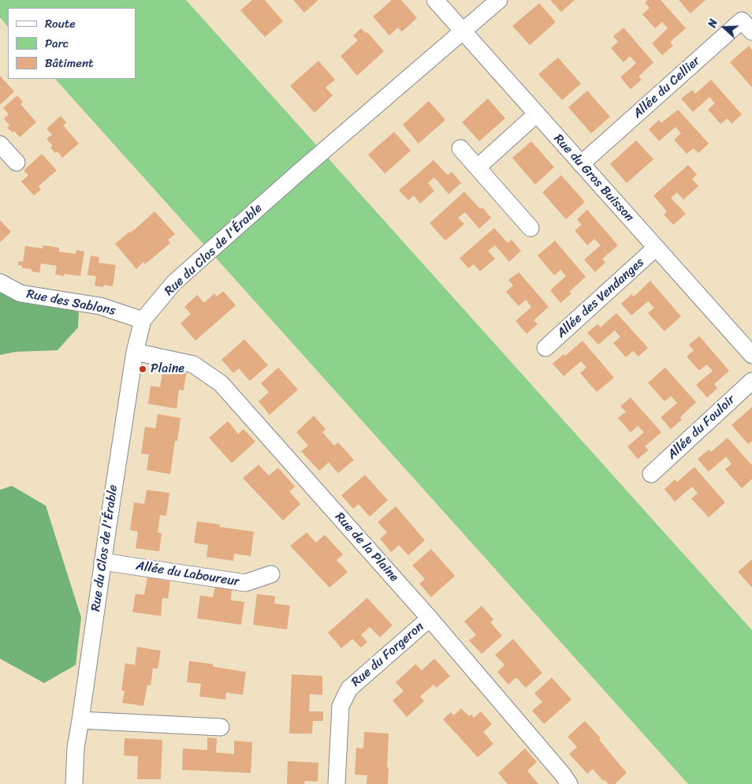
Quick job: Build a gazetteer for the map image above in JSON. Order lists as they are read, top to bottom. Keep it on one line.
{"streets":{"street":["Allée du Cellier","Rue du Gros Buisson","Rue du Clos de l'Érable","Allée des Vendanges","Rue des Sablons","Allée du Fouloir","Rue de la Plaine","Allée du Laboureur","Rue du Forgeron"]},"crossings":[["Allée du Cellier","Rue du Gros Buisson"],["Rue du Gros Buisson","Rue du Clos de l'Érable"],["Rue du Gros Buisson","Allée des Vendanges"],["Rue du Clos de l'Érable","Rue des Sablons"],["Rue du Clos de l'Érable","Rue de la Plaine"],["Rue du Clos de l'Érable","Allée du Laboureur"],["Rue de la Plaine","Rue du Forgeron"]],"places":["Plaine"],"legend":["Route","Parc","Bâtiment"],"north":"left"}
